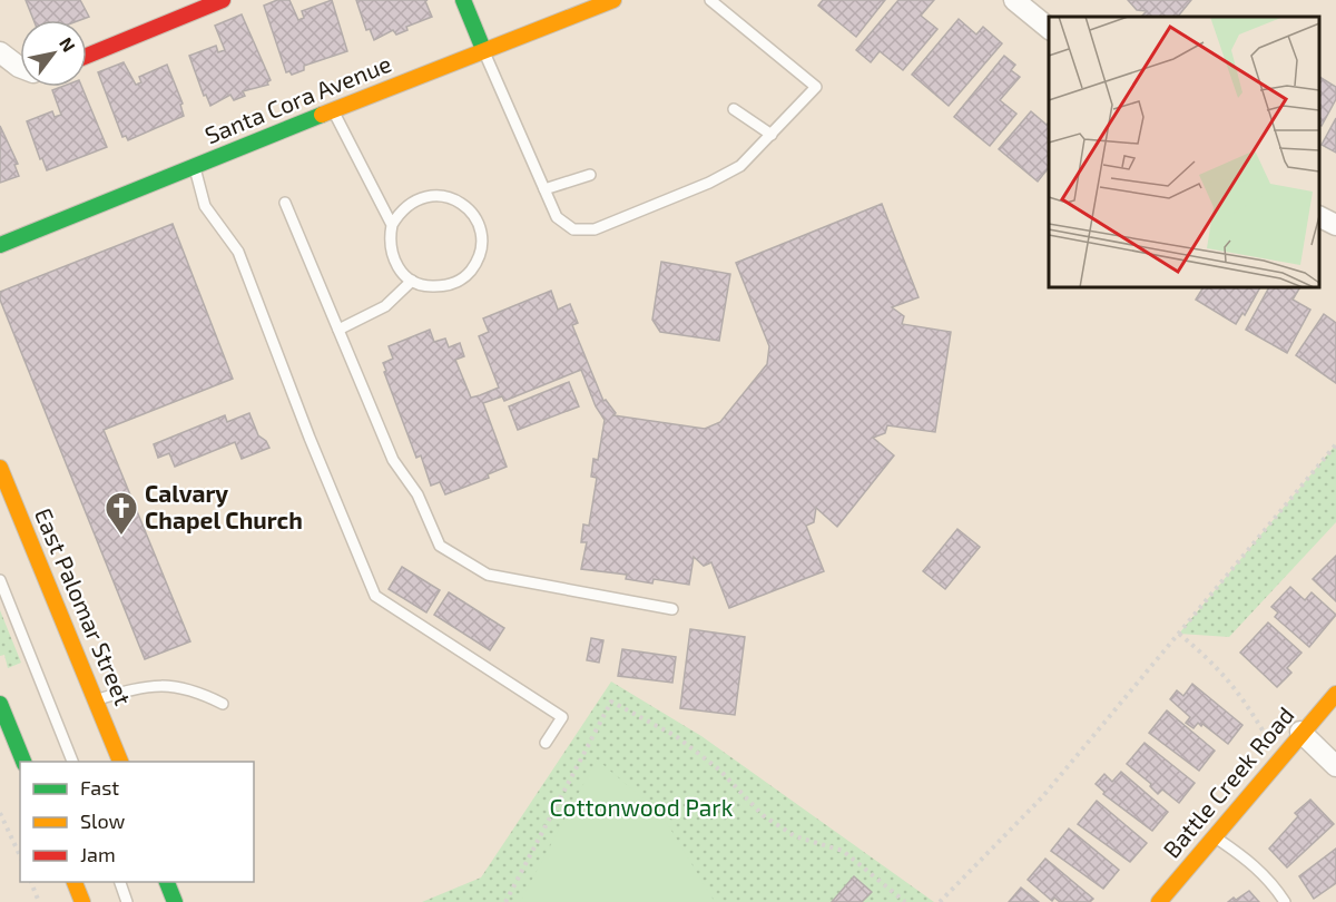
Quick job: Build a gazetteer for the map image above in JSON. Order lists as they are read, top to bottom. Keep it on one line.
{"streets":{"street":["Santa Cora Avenue","East Palomar Street","Battle Creek Road"]},"parks":["Cottonwood Park"],"places":{"church":["Calvary Chapel Church"]},"legend":["Fast","Slow","Jam"],"north":"top right"}
